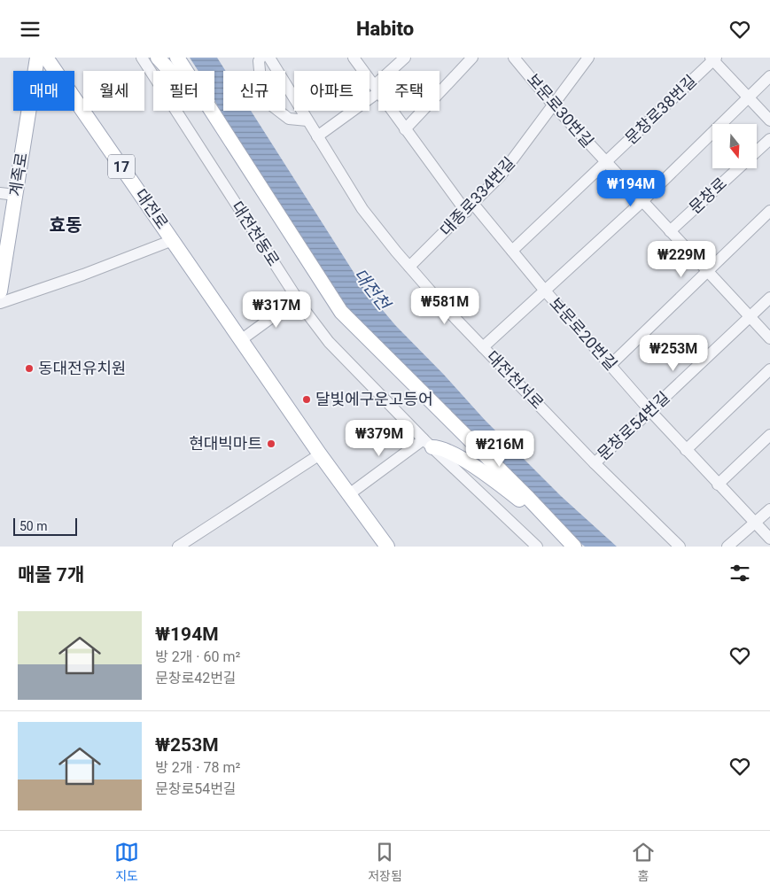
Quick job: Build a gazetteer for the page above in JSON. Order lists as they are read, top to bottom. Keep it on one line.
{"streets":{"main road":["17","계족로","대전로"],"street":["문창로38번길","보문로30번길","문창로","대종로334번길","대전천동로","보문로20번길","대전천서로","문창로54번길"]},"crossings":[["문창로38번길","보문로30번길"],["문창로38번길","보문로20번길"],["보문로30번길","문창로"],["보문로30번길","대종로334번길"],["보문로30번길","문창로54번길"],["대종로334번길","보문로20번길"],["대종로334번길","대전천서로"],["보문로20번길","문창로54번길"],["대전천서로","문창로54번길"]],"districts":["효동"],"water":["대전천"],"places":["동대전유치원","달빛에구운고등어","현대빅마트"],"scale_bar":"50 m","north":"bottom","page":{"header":"Habito","chip":["매매","월세","필터","신규","아파트","주택"],"price":["₩194M","₩229M","₩581M","₩317M","₩253M","₩379M","₩216M"],"scale":"50 m","heading":"매물 7개","list":[{"name":"₩194M","note":"방 2개 · 60 m² · 문창로42번길"},{"name":"₩253M","note":"방 2개 · 78 m² · 문창로54번길"}],"tabs":["지도","저장됨","홈"]}}
